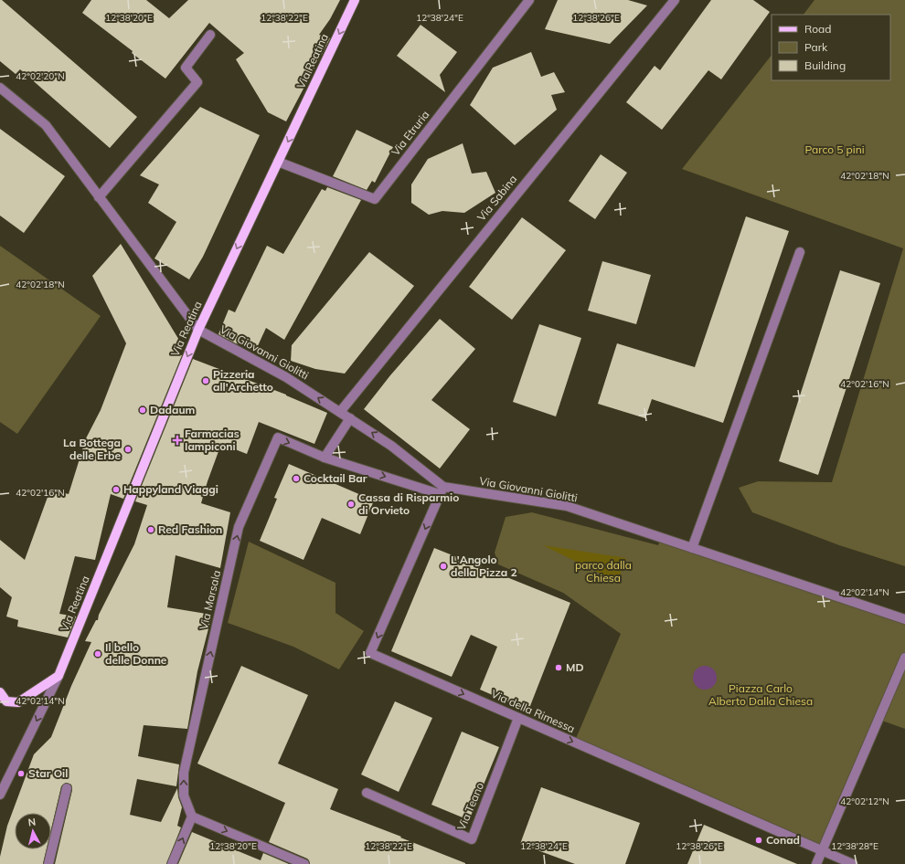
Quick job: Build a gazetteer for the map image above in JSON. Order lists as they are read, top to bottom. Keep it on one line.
{"streets":{"main road":["Via Reatina"],"street":["Via Etruria","Via Sabina","Via Giovanni Giolitti","Via Marsala","Via della Rimessa","Via Teano"]},"crossings":[["Via Reatina","Via Etruria"],["Via Reatina","Via Giovanni Giolitti"],["Via Sabina","Via Giovanni Giolitti"],["Via Giovanni Giolitti","Via della Rimessa"],["Via della Rimessa","Via Teano"]],"one_way":["Via Reatina","Via Marsala"],"parks":["Parco 5 pini","parco dalla Chiesa","Piazza Carlo Alberto Dalla Chiesa"],"places":{"other":["Pizzeria all'Archetto","Dadaum","La Bottega delle Erbe","Cocktail Bar","Happyland Viaggi","Cassa di Risparmio di Orvieto","Red Fashion","L'Angolo della Pizza 2","Il bello delle Donne","MD","Star Oil","Conad"],"health":["Farmacias Iampiconi"]},"legend":["Road","Park","Building"],"north":"top","coordinates":["12°38'20\"E","12°38'22\"E","12°38'24\"E","12°38'26\"E","42°02'20\"N","42°02'18\"N","42°02'16\"N","42°02'14\"N","42°02'12\"N","12°38'28\"E"]}
